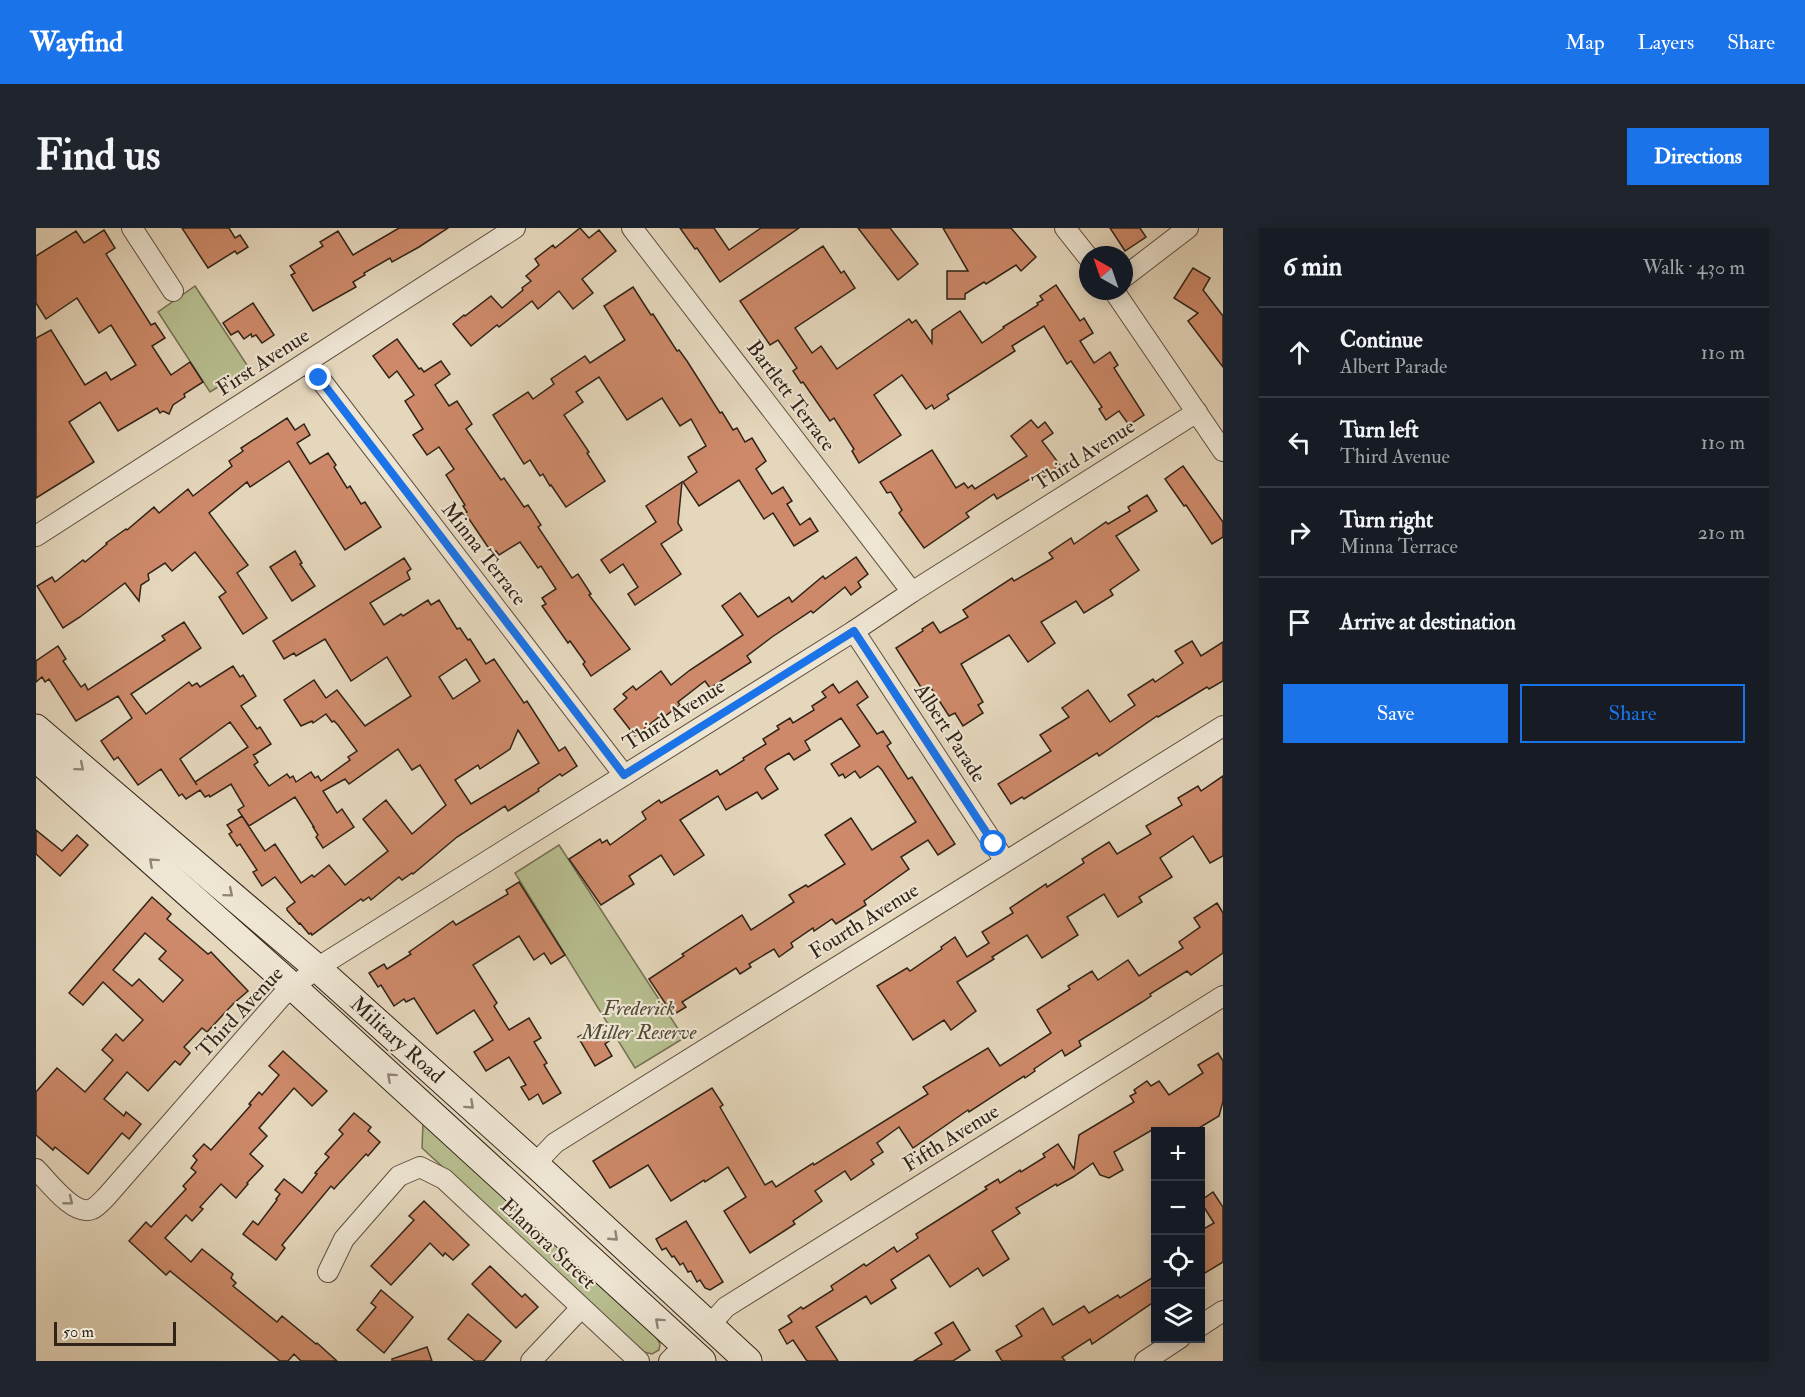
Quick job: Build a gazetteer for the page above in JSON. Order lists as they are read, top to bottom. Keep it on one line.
{"streets":{"main road":["Military Road"],"street":["First Avenue","Bartlett Terrace","Third Avenue","Minna Terrace","Albert Parade","Fourth Avenue","Fifth Avenue","Elanora Street"]},"crossings":[["First Avenue","Minna Terrace"],["Bartlett Terrace","Third Avenue"],["Third Avenue","Minna Terrace"],["Third Avenue","Albert Parade"],["Third Avenue","Military Road"],["Albert Parade","Fourth Avenue"],["Fourth Avenue","Military Road"],["Military Road","Fifth Avenue"]],"parks":["Frederick Miller Reserve"],"scale_bar":"50 m","north":"top left","page":{"header":"Wayfind","nav":["Map","Layers","Share"],"buttons":["Directions",["Save","Share"]],"title":"Find us","heading":["6 min","Walk · 430 m"],"list":[["Continue","Albert Parade","110 m"],["Turn left","Third Avenue","110 m"],["Turn right","Minna Terrace","210 m"],"Arrive at destination"],"map_buttons":["+","−"],"scale":"50 m"}}
